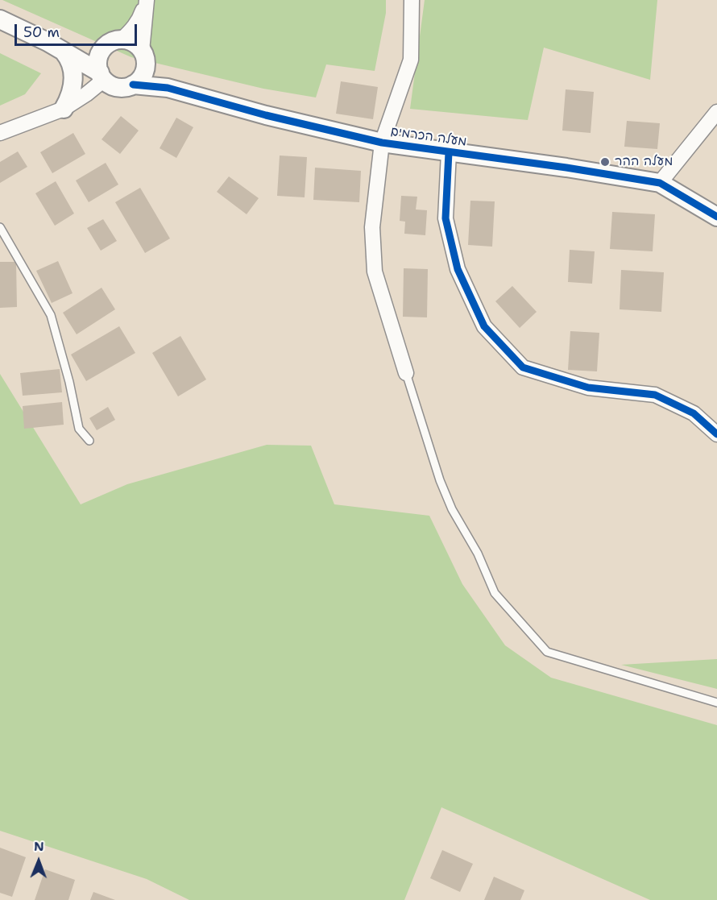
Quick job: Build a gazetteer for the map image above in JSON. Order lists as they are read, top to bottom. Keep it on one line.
{"streets":{"street":["מעלה הכרמים"]},"places":["מעלה ההר"],"scale_bar":"50 m","north":"top"}
